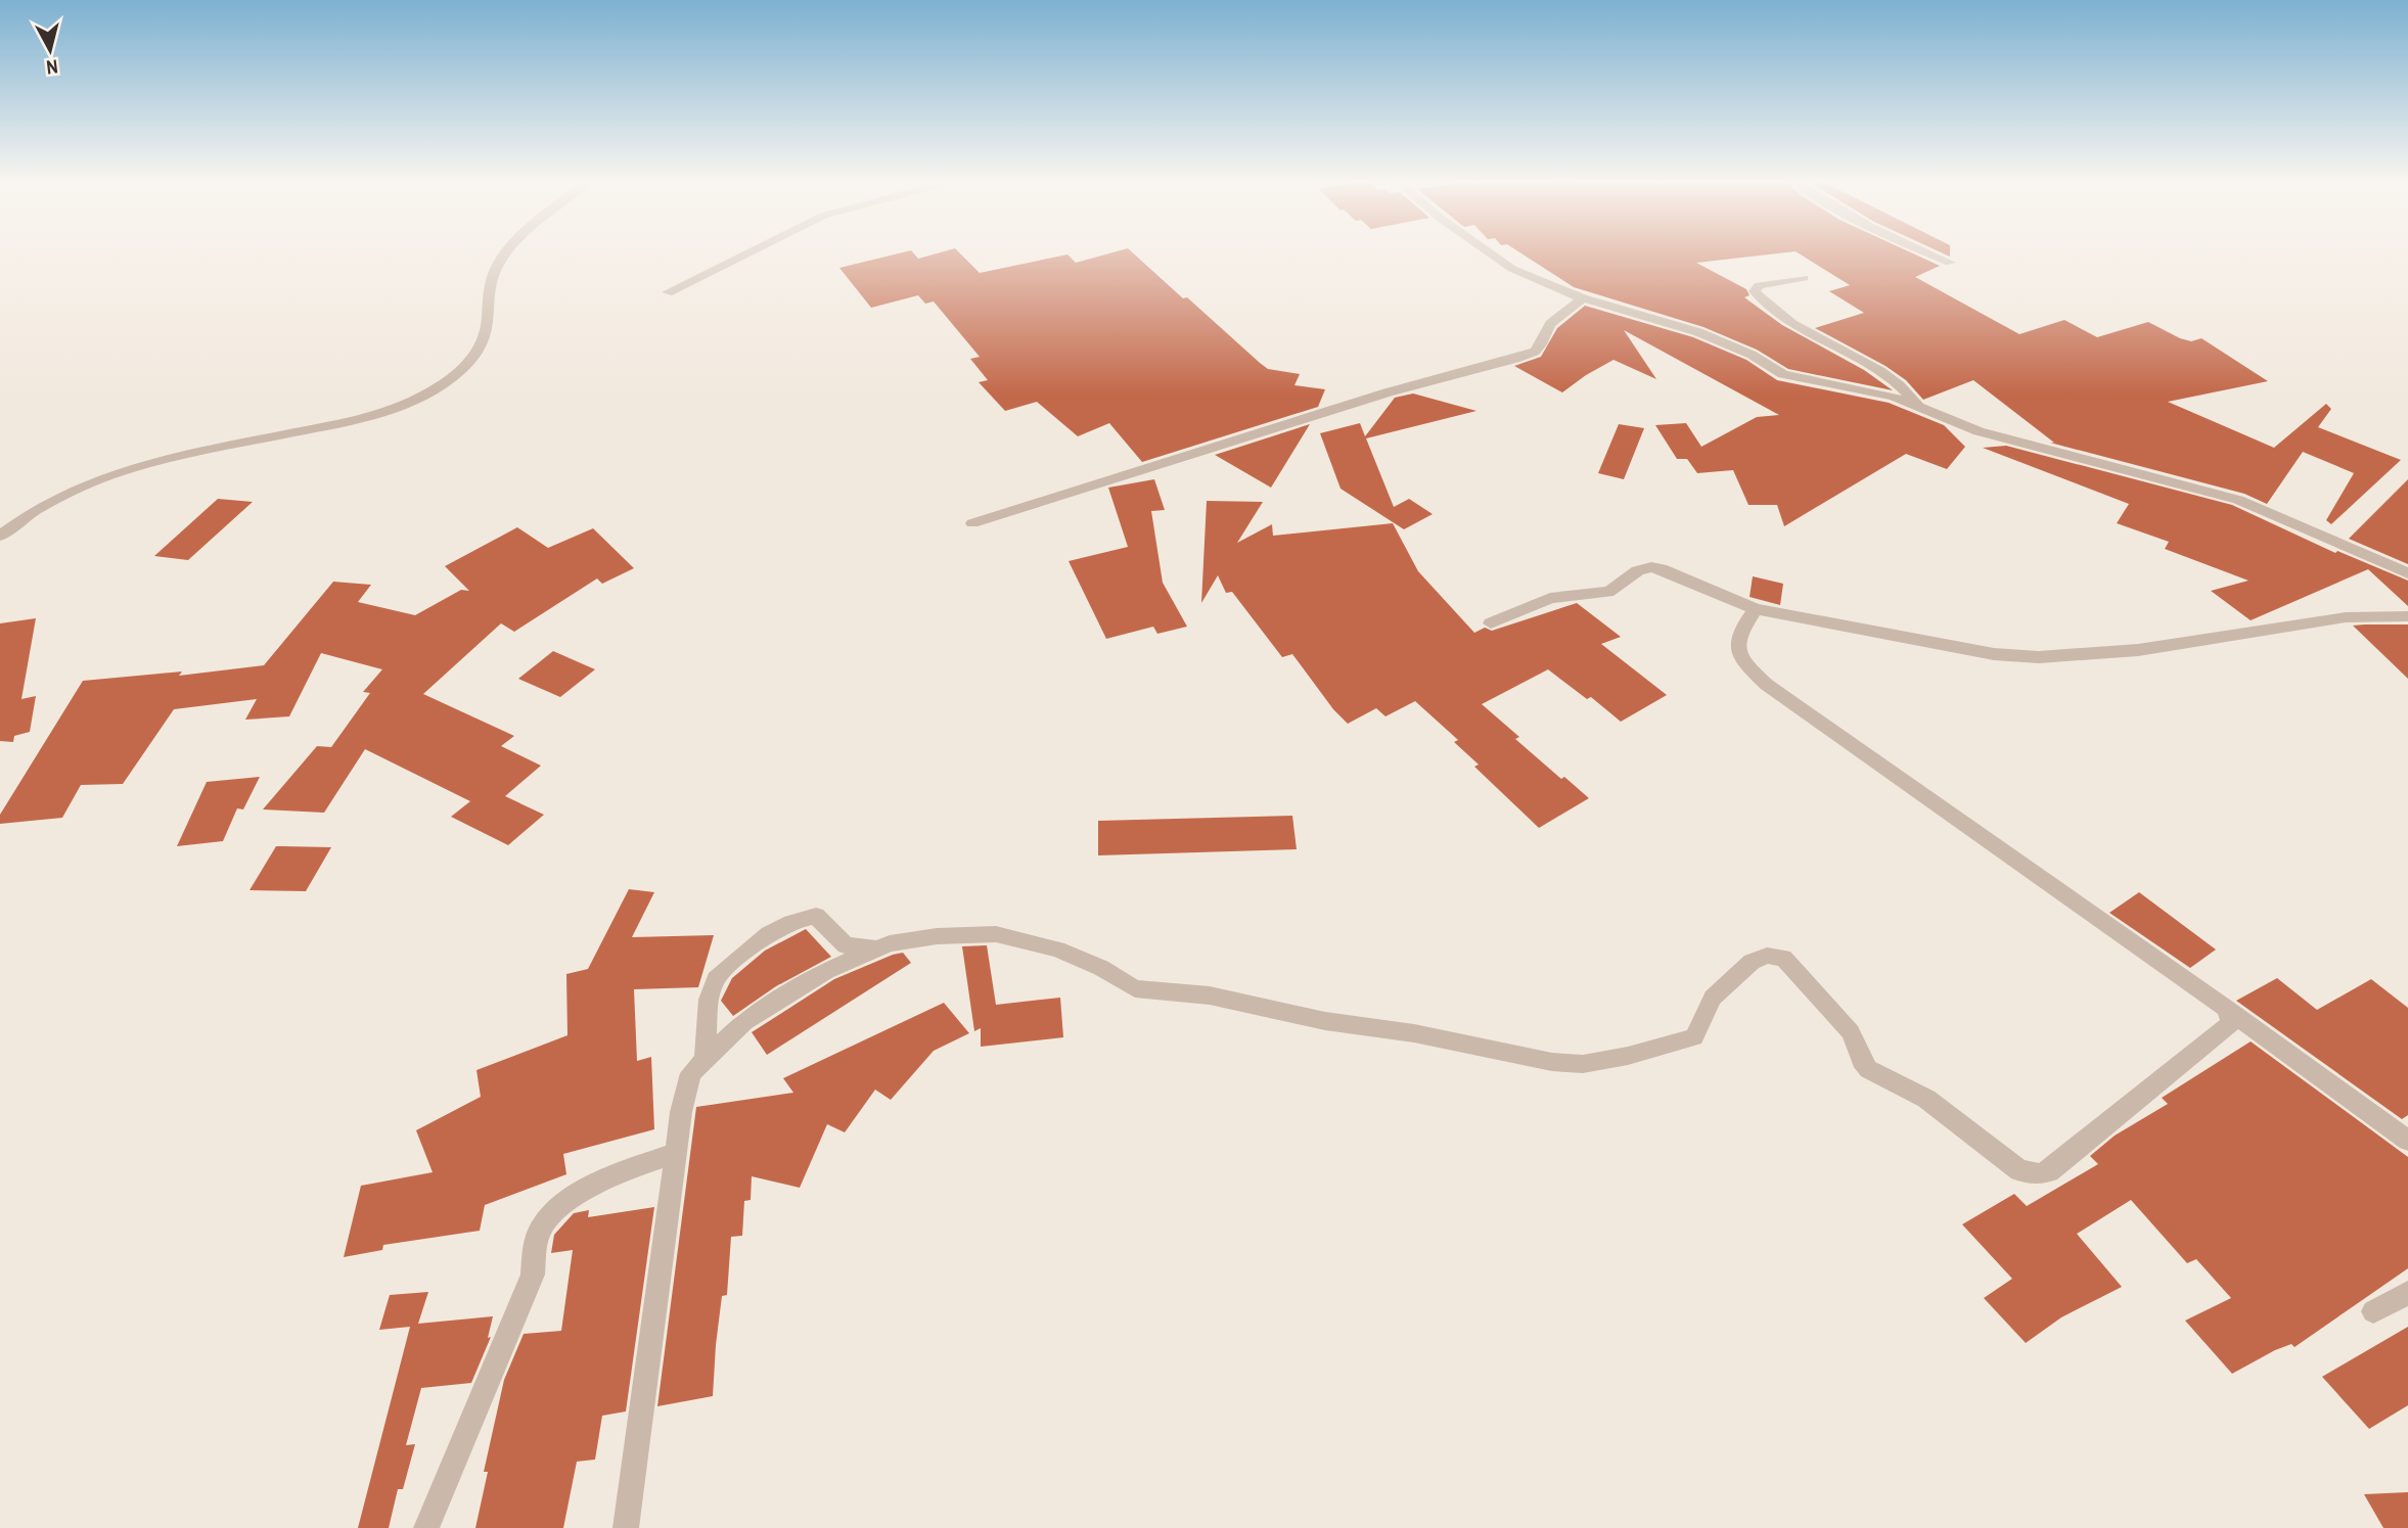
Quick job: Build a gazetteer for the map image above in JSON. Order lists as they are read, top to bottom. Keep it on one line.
{"north":"bottom"}
